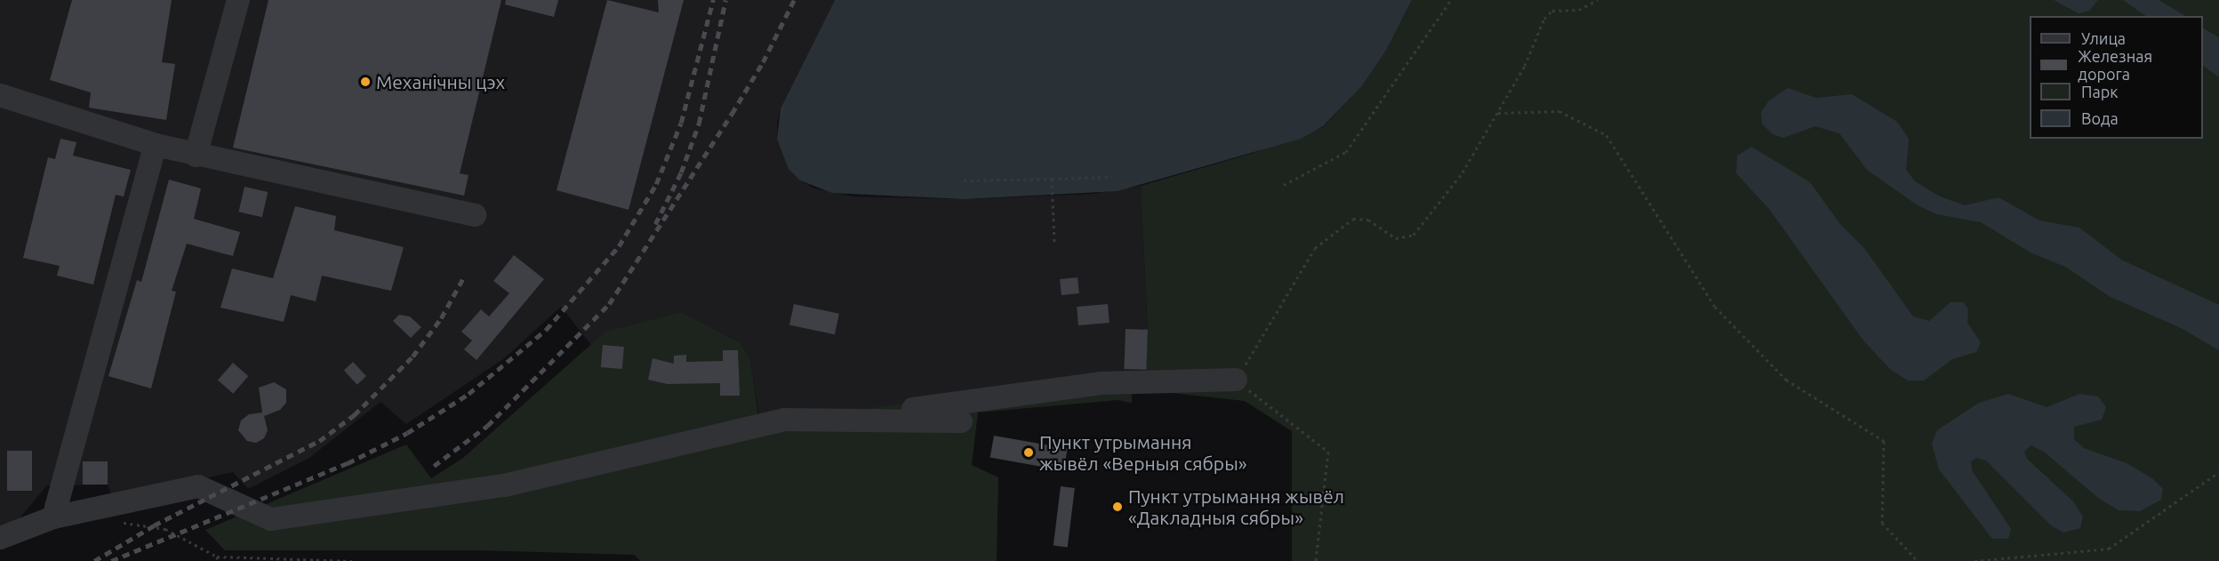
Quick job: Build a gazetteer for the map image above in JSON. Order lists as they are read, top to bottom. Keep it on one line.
{"places":["Механічны цэх","Пункт утрымання жывёл «Верныя сябры»","Пункт утрымання жывёл «Дакладныя сябры»"],"legend":["Улица","Железная дорога","Парк","Вода"]}
